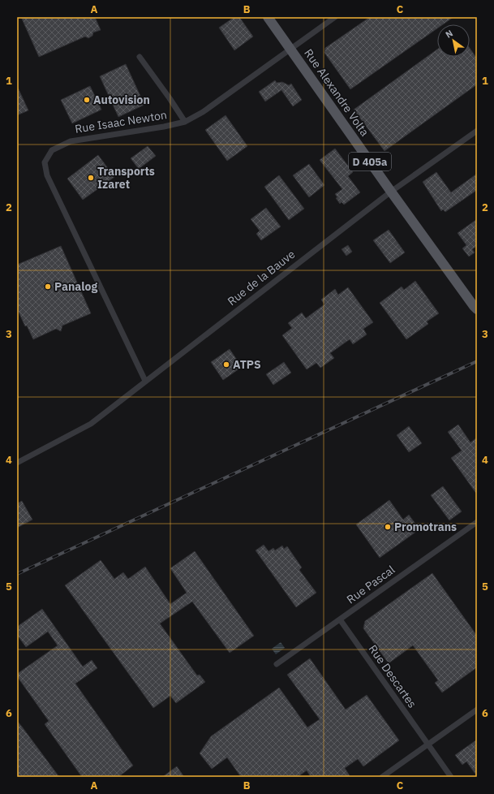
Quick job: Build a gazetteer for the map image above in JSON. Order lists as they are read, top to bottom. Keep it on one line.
{"streets":{"main road":["Rue Alexandre Volta","D 405a"],"street":["Rue Isaac Newton","Rue de la Bauve","Rue Pascal","Rue Descartes"]},"crossings":[["Rue Alexandre Volta","Rue Isaac Newton"],["Rue Alexandre Volta","Rue de la Bauve"],["Rue Isaac Newton","Rue de la Bauve"],["Rue Pascal","Rue Descartes"]],"places":["Autovision","Transports Izaret","Panalog","ATPS","Promotrans"],"north":"top left","grid":{"columns":["A","B","C"],"rows":["1","2","3","4","5","6"]}}
